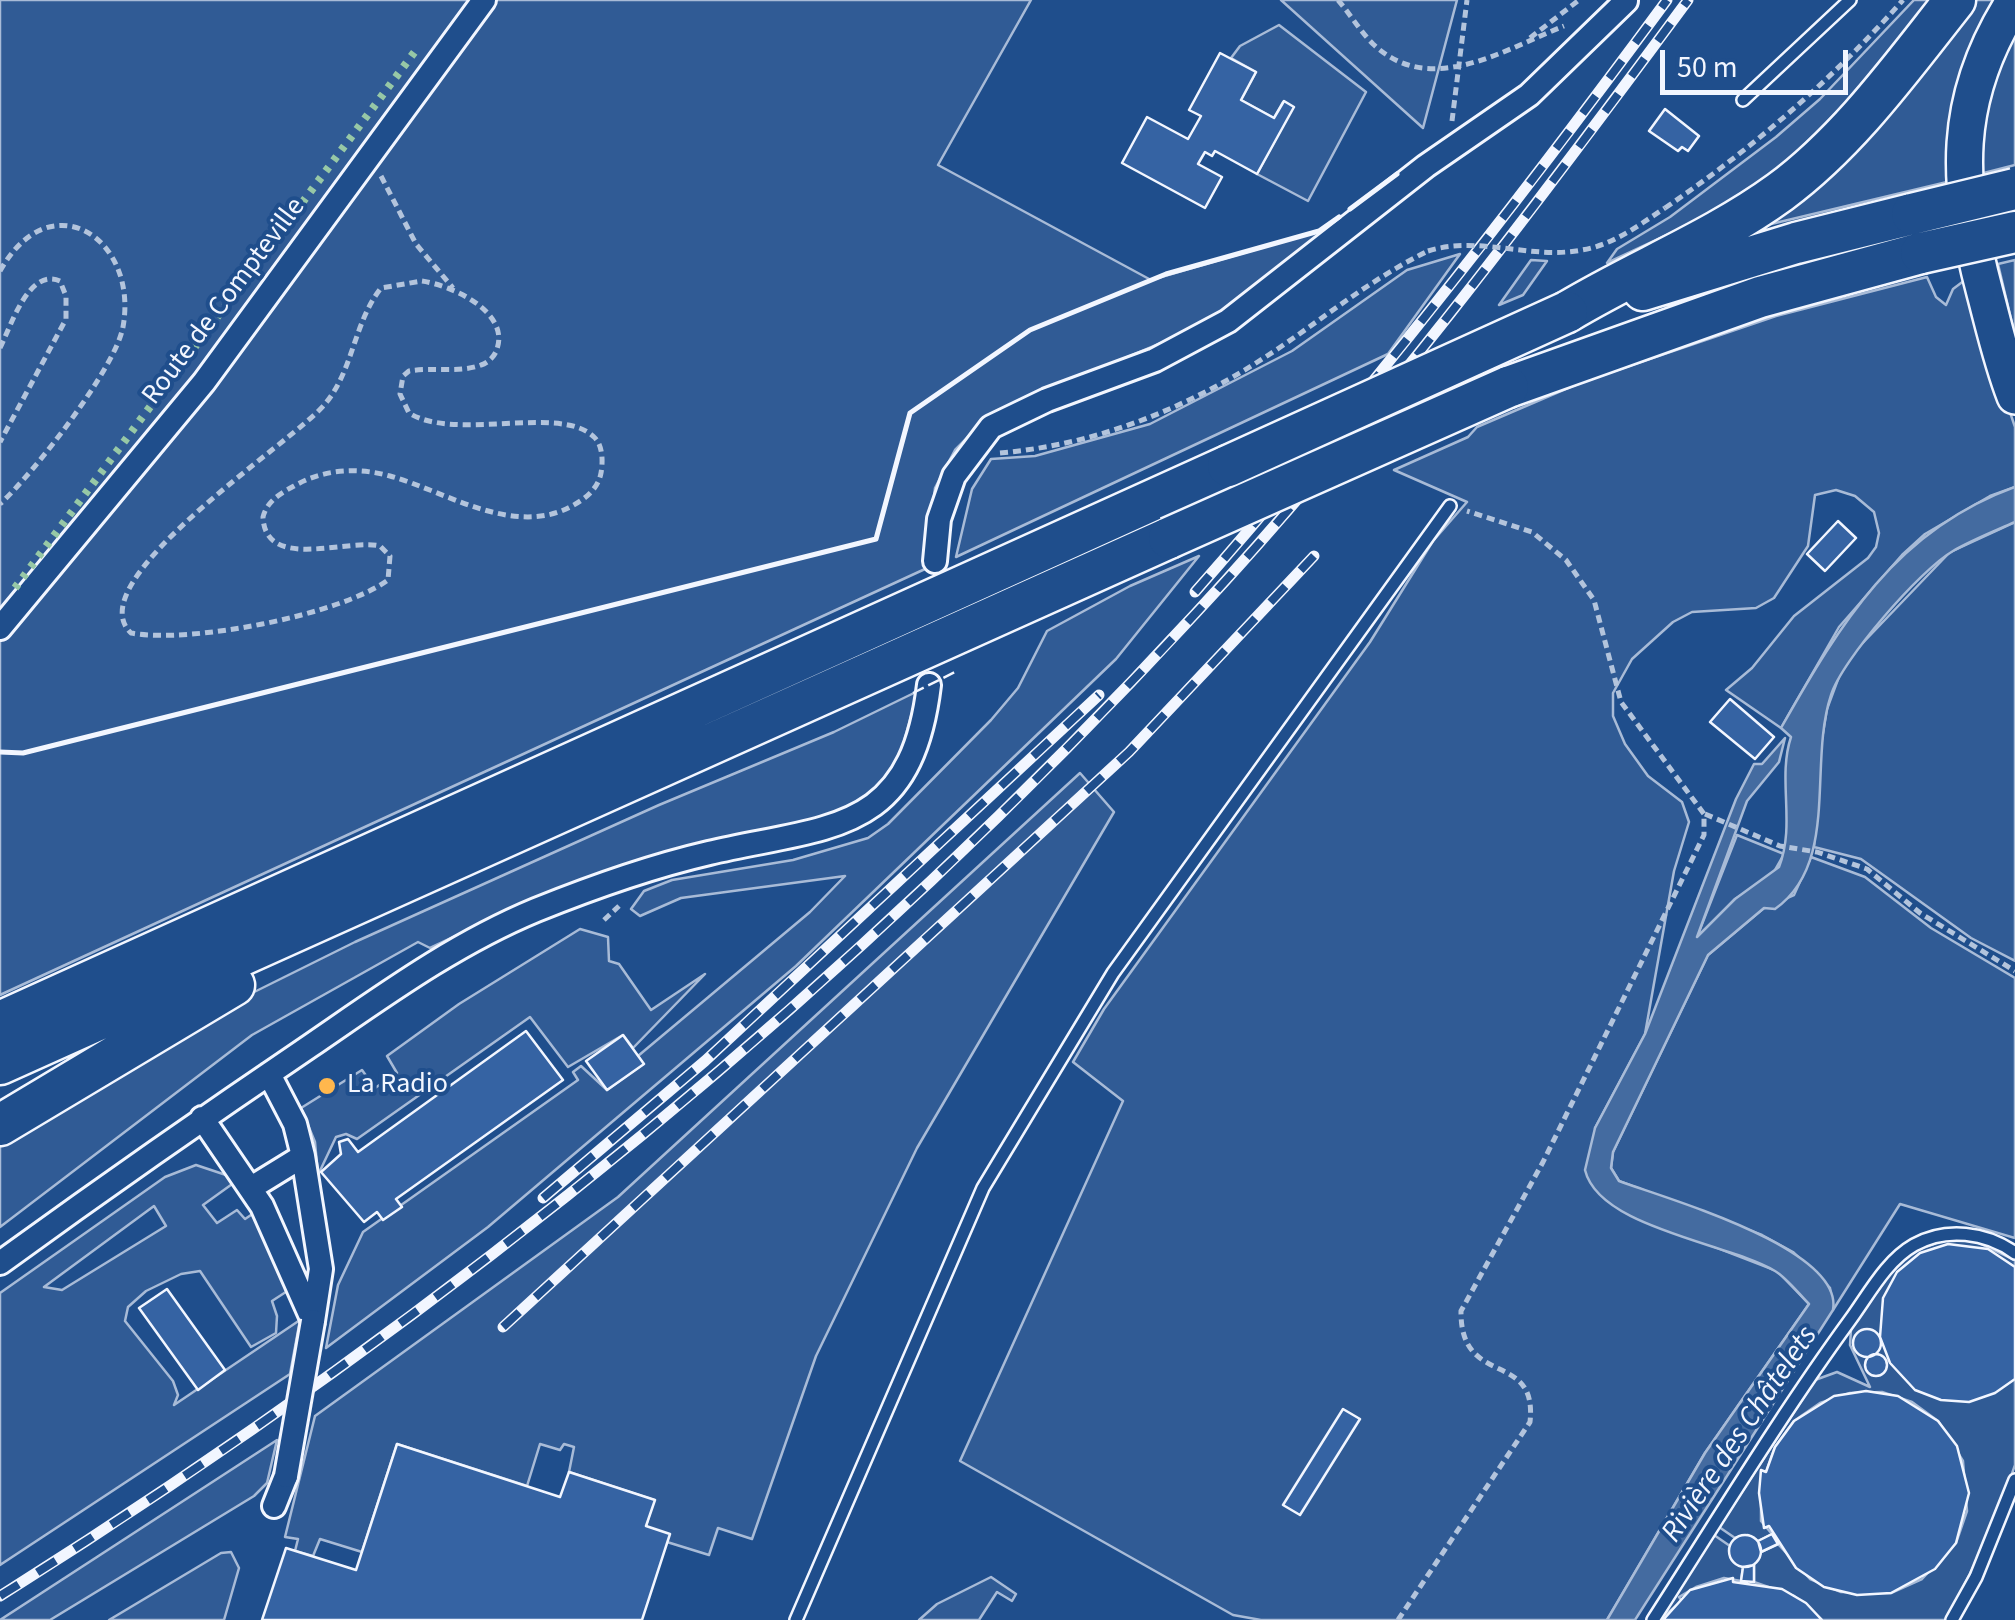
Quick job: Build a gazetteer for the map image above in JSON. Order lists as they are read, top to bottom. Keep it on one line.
{"streets":{"street":["Route de Compteville"]},"water":["Rivière des Châtelets"],"places":["La Radio"],"scale_bar":"50 m"}
